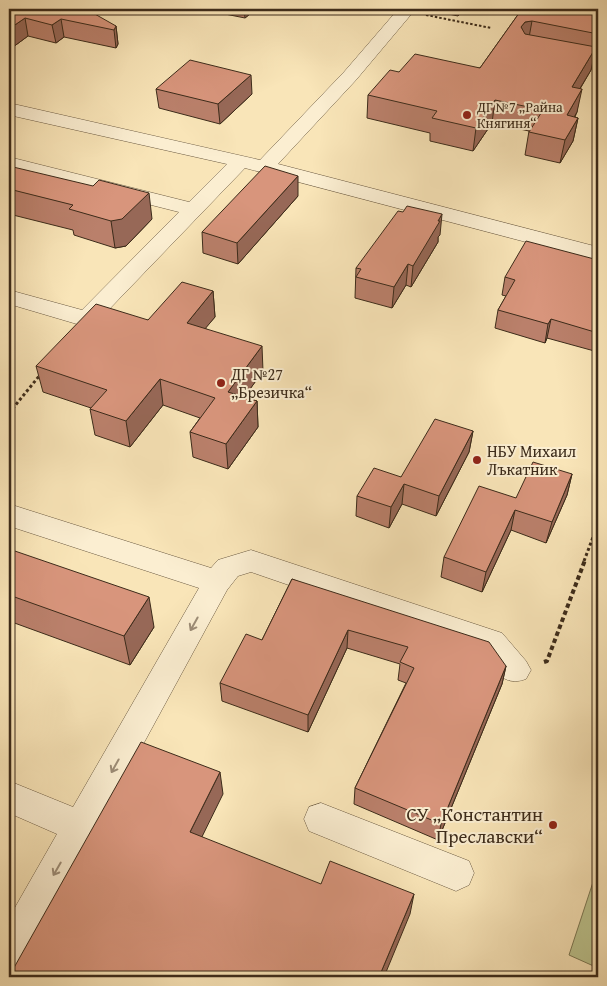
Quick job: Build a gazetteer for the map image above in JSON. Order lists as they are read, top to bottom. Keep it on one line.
{"places":["ДГ №7 „Райна Княгиня“","ДГ №27 „Брезичка“","НБУ Михаил Лъкатник","СУ „Константин Преславски“"]}
